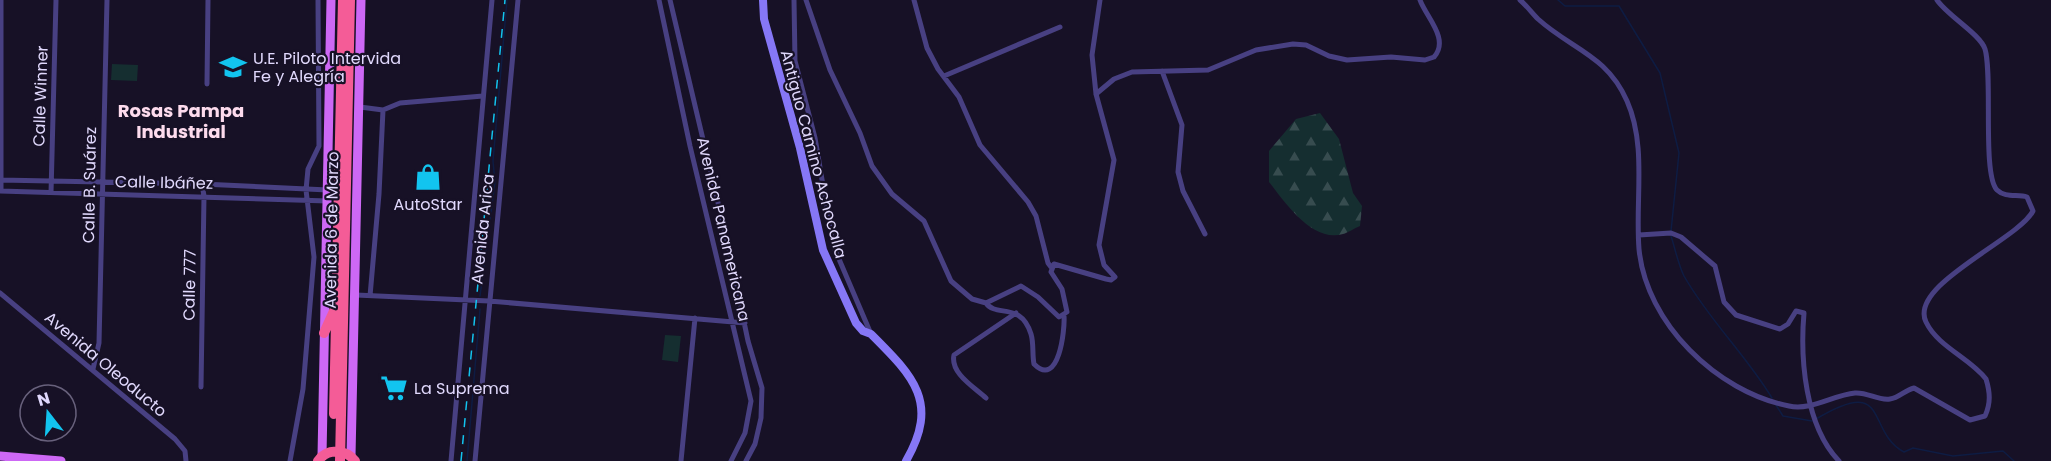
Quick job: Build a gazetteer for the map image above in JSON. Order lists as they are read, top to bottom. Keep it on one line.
{"streets":{"highway":["Avenida 6 de Marzo"],"main road":["Antiguo Camino Achocalla"],"street":["Calle Winner","Calle Ibáñez","Calle B. Suárez","Avenida Arica","Avenida Panamericana","Calle 777","Avenida Oleoducto"]},"crossings":[["Calle Winner","Calle Ibáñez"],["Calle Ibáñez","Calle B. Suárez"],["Calle Ibáñez","Avenida 6 de Marzo"],["Calle Ibáñez","Calle 777"],["Calle B. Suárez","Avenida Oleoducto"]],"districts":["Rosas Pampa Industrial"],"places":{"school or university":["U.E. Piloto Intervida Fe y Alegría"],"shop":["AutoStar"],"supermarket":["La Suprema"]},"north":"top"}
